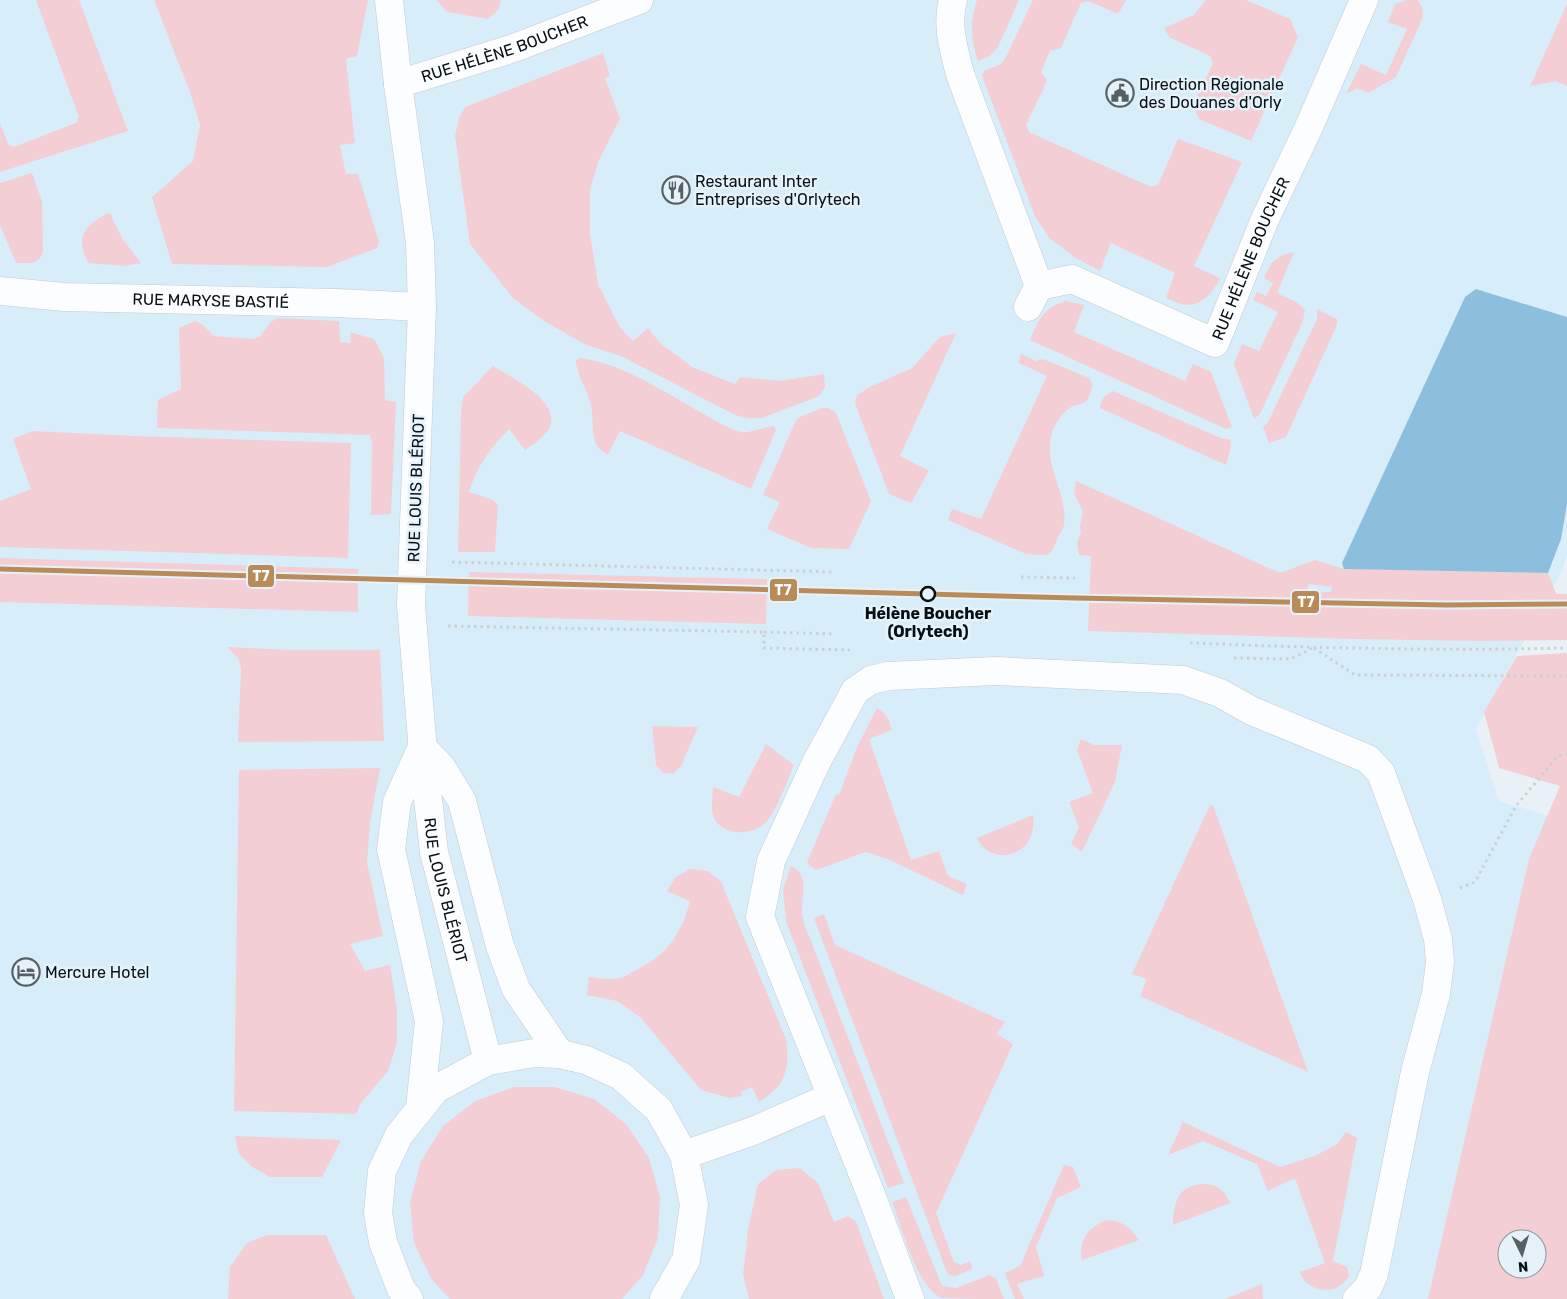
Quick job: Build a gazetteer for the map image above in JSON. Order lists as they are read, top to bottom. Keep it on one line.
{"streets":{"street":["RUE HÉLÈNE BOUCHER","RUE MARYSE BASTIÉ","RUE LOUIS BLÉRIOT"]},"crossings":[["RUE HÉLÈNE BOUCHER","RUE LOUIS BLÉRIOT"],["RUE MARYSE BASTIÉ","RUE LOUIS BLÉRIOT"]],"places":{"public building":["Direction Régionale des Douanes d'Orly"],"restaurant":["Restaurant Inter Entreprises d'Orlytech"],"other":["Hélène Boucher (Orlytech)"],"hotel":["Mercure Hotel"]},"lines":["transit line T7"],"north":"bottom"}
